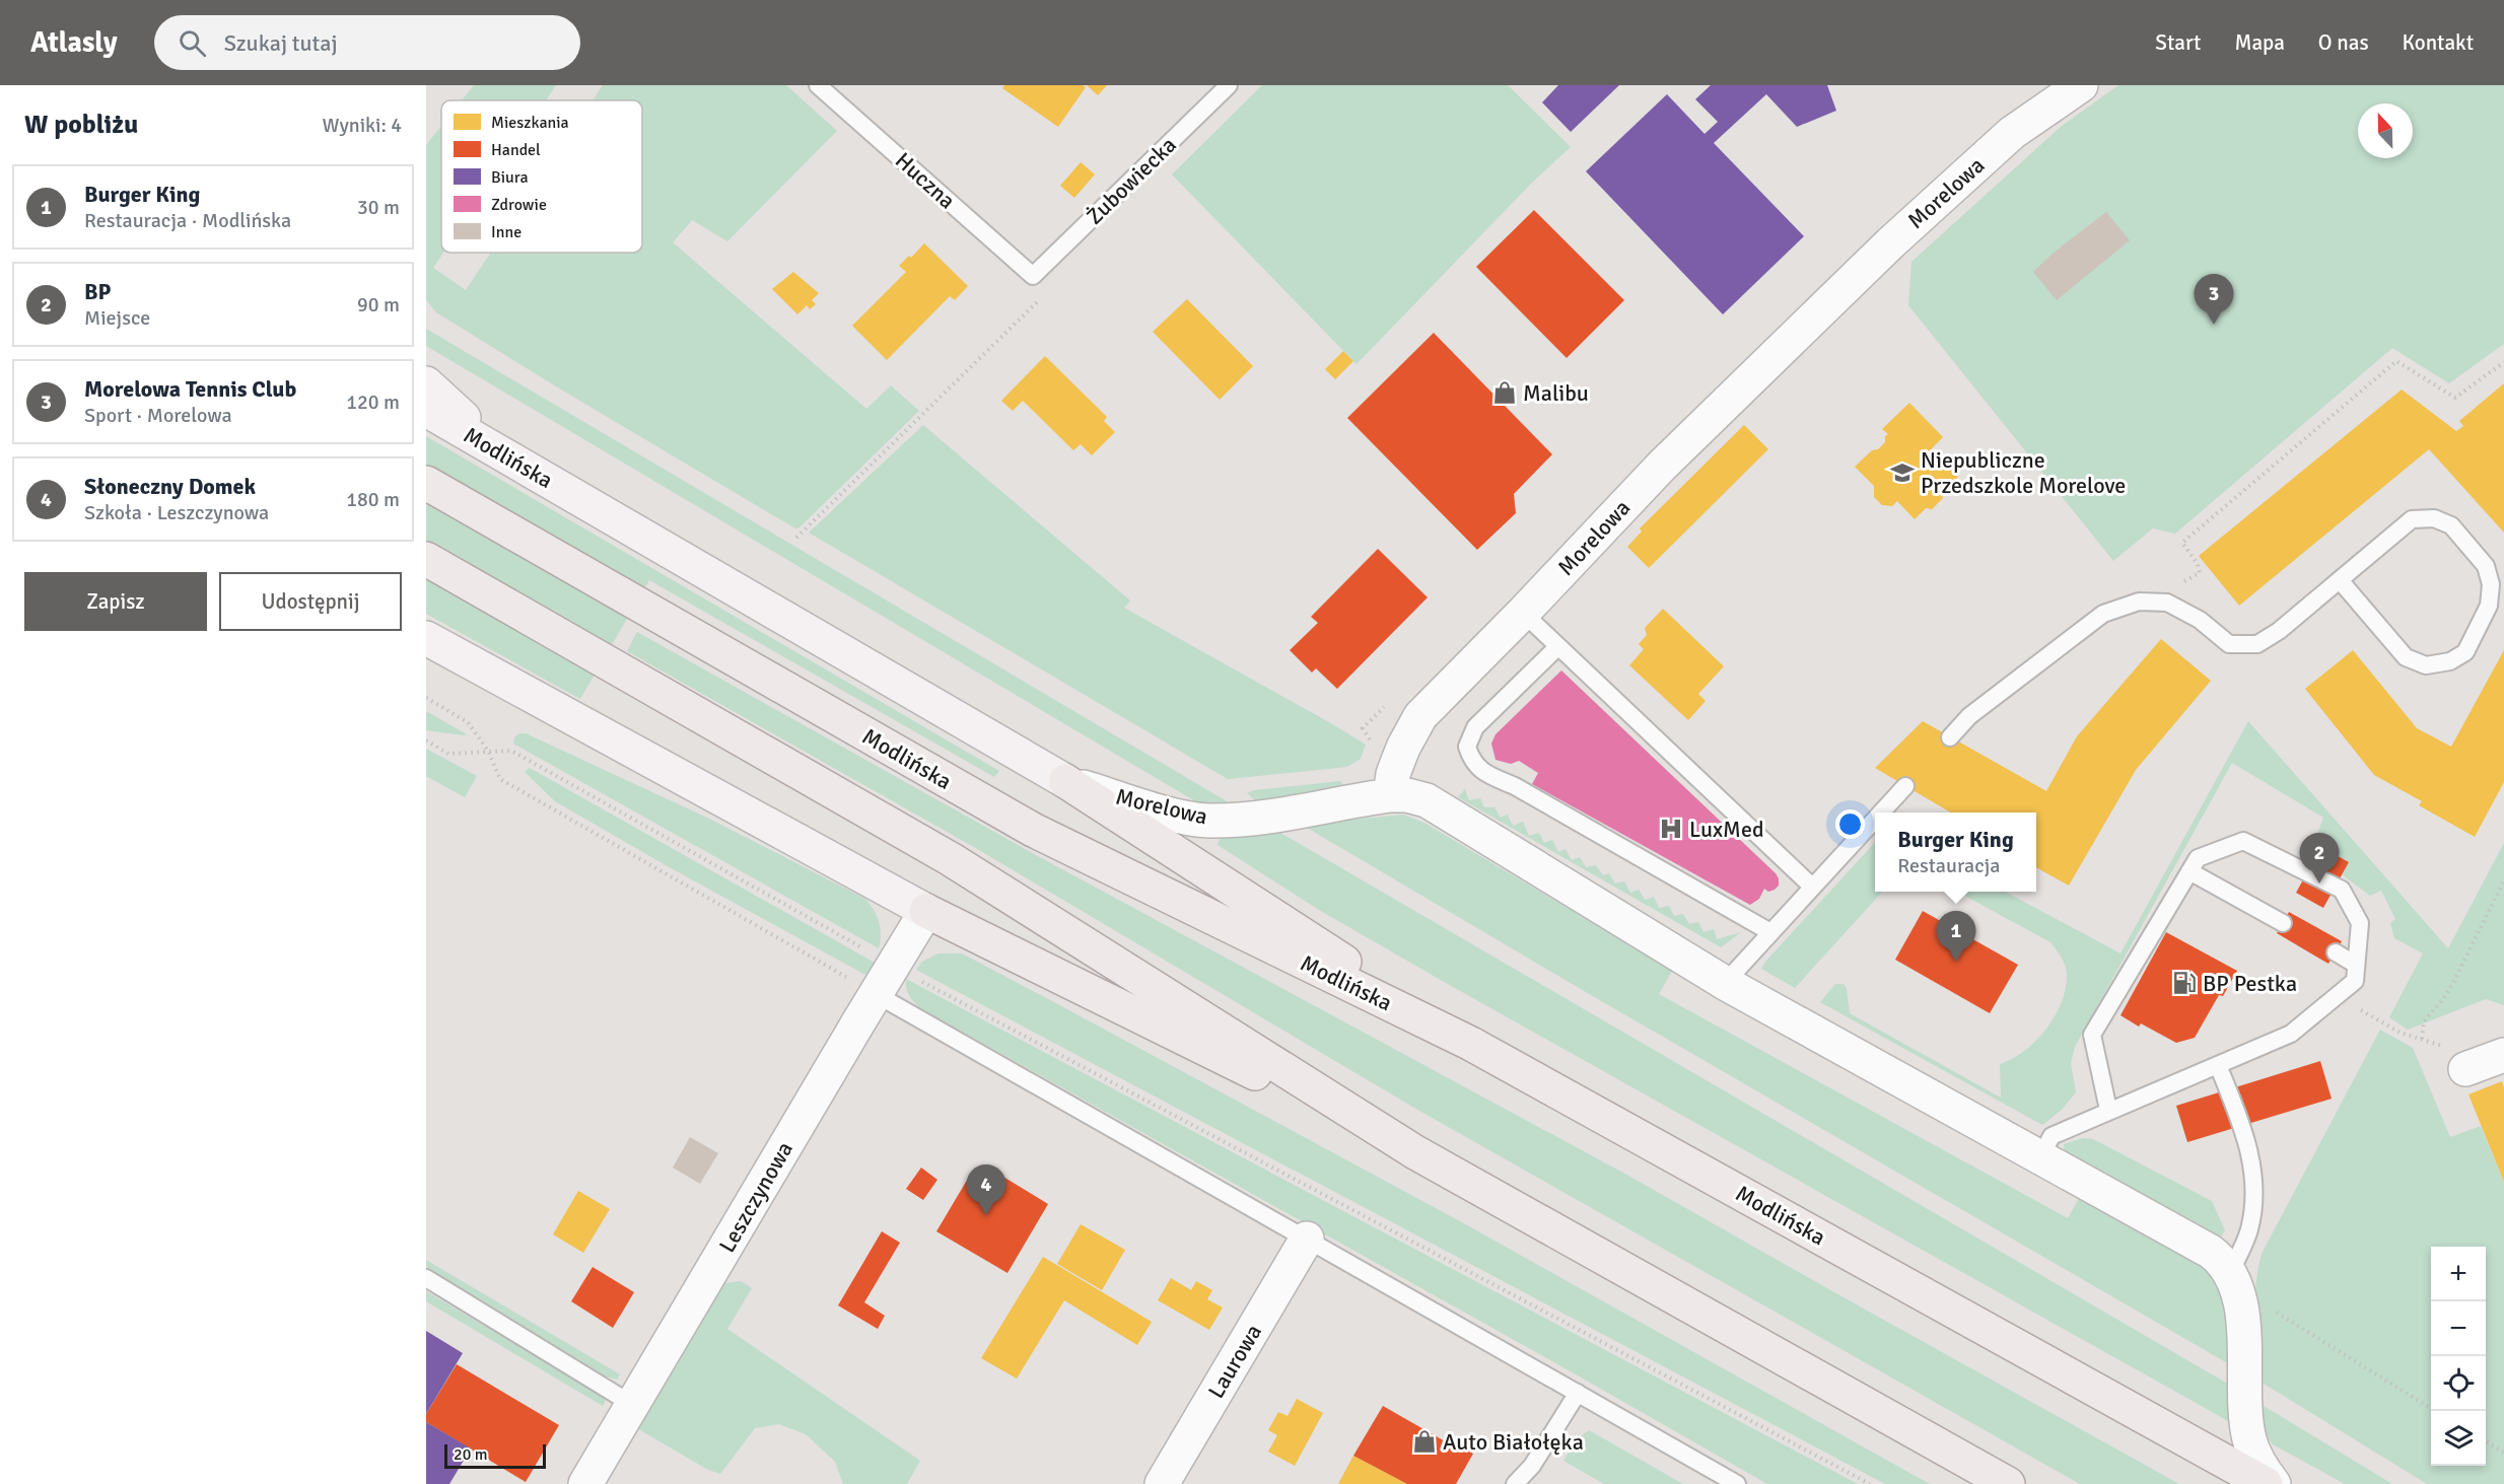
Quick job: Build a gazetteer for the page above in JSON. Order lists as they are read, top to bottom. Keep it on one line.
{"streets":{"main road":["Modlińska"],"street":["Morelowa","Leszczynowa","Laurowa"],"lane":["Huczna","Żubowiecka"]},"crossings":[["Huczna","Żubowiecka"],["Morelowa","Modlińska"]],"places":{"shop":["Malibu","Auto Białołęka"],"school or university":["Niepubliczne Przedszkole Morelove"],"hospital":["LuxMed"],"fuel station":["BP Pestka"]},"legend":["Mieszkania","Handel","Biura","Zdrowie","Inne"],"scale_bar":"20 m","north":"top","page":{"header":"Atlasly","search":"Szukaj tutaj","nav":["Start","Mapa","O nas","Kontakt"],"heading":["W pobliżu","Wyniki: 4"],"list":[{"mark":"1","name":"Burger King","note":"Restauracja · Modlińska","value":"30 m"},{"mark":"2","name":"BP","note":"Miejsce","value":"90 m"},{"mark":"3","name":"Morelowa Tennis Club","note":"Sport · Morelowa","value":"120 m"},{"mark":"4","name":"Słoneczny Domek","note":"Szkoła · Leszczynowa","value":"180 m"}],"pins":["3","2","1","4"],"buttons":["Zapisz","Udostępnij"],"popup":["Burger King","Restauracja"],"map_buttons":["+","−"],"scale":"20 m"}}
